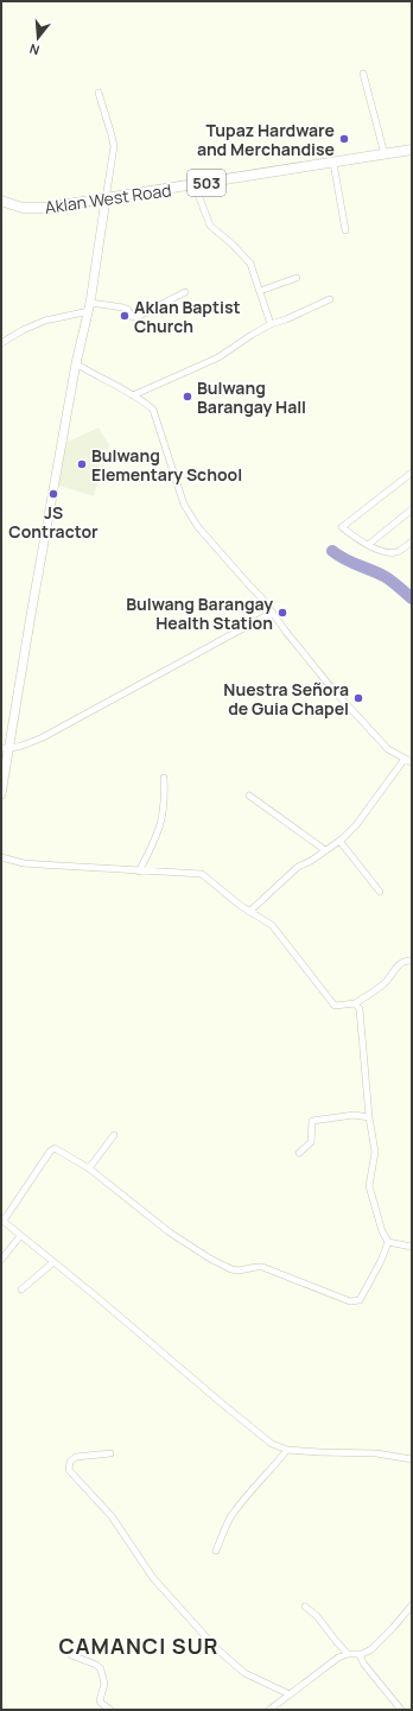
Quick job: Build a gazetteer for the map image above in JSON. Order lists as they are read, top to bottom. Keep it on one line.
{"streets":{"main road":["503","Aklan West Road"]},"districts":["CAMANCI SUR"],"places":["Tupaz Hardware and Merchandise","Aklan Baptist Church","Bulwang Barangay Hall","Bulwang Elementary School","JS Contractor","Bulwang Barangay Health Station","Nuestra Señora de Guia Chapel"],"north":"bottom"}
